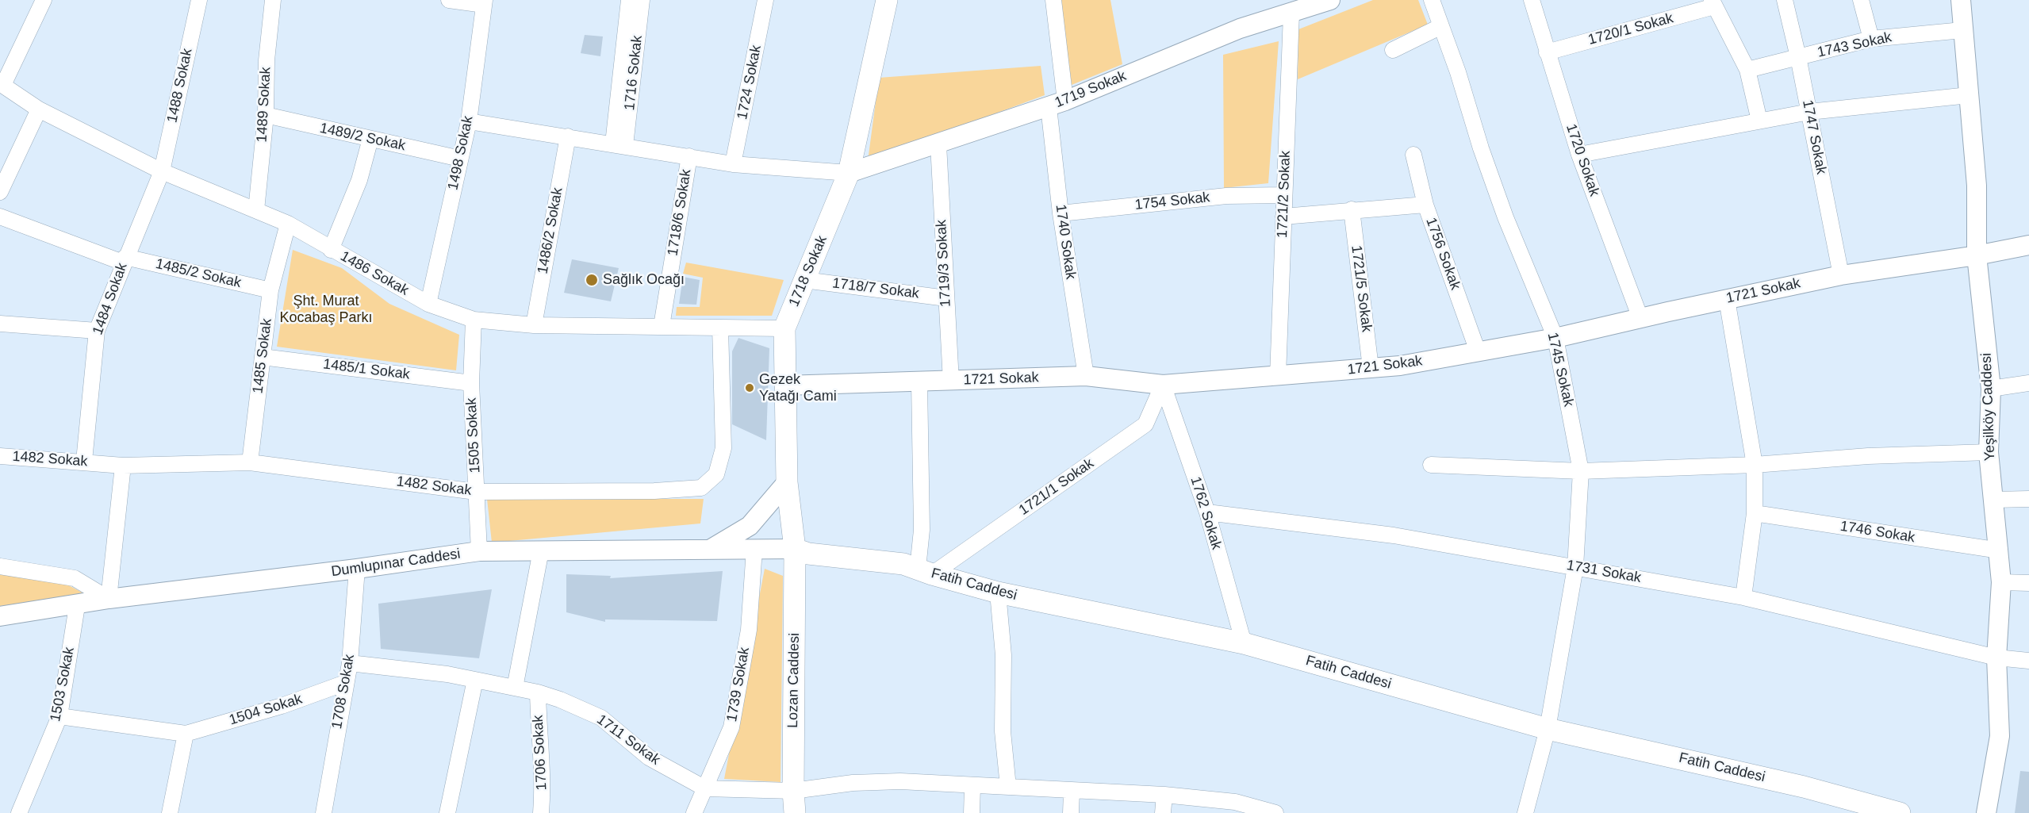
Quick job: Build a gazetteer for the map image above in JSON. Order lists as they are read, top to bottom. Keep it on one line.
{"streets":{"main road":["1718 Sokak","Fatih Caddesi","Lozan Caddesi"],"street":["1720/1 Sokak","1743 Sokak","1716 Sokak","1724 Sokak","1488 Sokak","1719 Sokak","1489 Sokak","1489/2 Sokak","1747 Sokak","1498 Sokak","1720 Sokak","1721/2 Sokak","1754 Sokak","1718/6 Sokak","1486/2 Sokak","1740 Sokak","1756 Sokak","1719/3 Sokak","1485/2 Sokak","1486 Sokak","1718/7 Sokak","1721/5 Sokak","1721 Sokak","1484 Sokak","1485 Sokak","1485/1 Sokak","1745 Sokak","Yeşilköy Caddesi","1505 Sokak","1482 Sokak","1721/1 Sokak","1762 Sokak","1746 Sokak","Dumlupınar Caddesi","1731 Sokak","1503 Sokak","1739 Sokak","1708 Sokak","1504 Sokak","1711 Sokak","1706 Sokak"]},"crossings":[["1720/1 Sokak","1720 Sokak"],["1743 Sokak","1747 Sokak"],["1743 Sokak","Yeşilköy Caddesi"],["1488 Sokak","1486 Sokak"],["1488 Sokak","1484 Sokak"],["1719 Sokak","1721/2 Sokak"],["1719 Sokak","1740 Sokak"],["1719 Sokak","1719/3 Sokak"],["1719 Sokak","1718 Sokak"],["1489 Sokak","1489/2 Sokak"],["1489 Sokak","1486 Sokak"],["1489/2 Sokak","1498 Sokak"],["1747 Sokak","1721 Sokak"],["1498 Sokak","1486 Sokak"],["1720 Sokak","1721 Sokak"],["1721/2 Sokak","1754 Sokak"],["1721/2 Sokak","1721 Sokak"],["1754 Sokak","1740 Sokak"],["1718/6 Sokak","1486 Sokak"],["1486/2 Sokak","1486 Sokak"],["1740 Sokak","1721 Sokak"],["1756 Sokak","1721 Sokak"],["1719/3 Sokak","1718/7 Sokak"],["1719/3 Sokak","1721 Sokak"],["1718 Sokak","1486 Sokak"],["1718 Sokak","1718/7 Sokak"],["1718 Sokak","1721 Sokak"],["1718 Sokak","Dumlupınar Caddesi"],["1718 Sokak","Fatih Caddesi"],["1718 Sokak","Lozan Caddesi"],["1485/2 Sokak","1484 Sokak"],["1485/2 Sokak","1485 Sokak"],["1486 Sokak","1484 Sokak"],["1486 Sokak","1485 Sokak"],["1486 Sokak","1505 Sokak"],["1486 Sokak","1482 Sokak"],["1721/5 Sokak","1721 Sokak"],["1721 Sokak","1745 Sokak"],["1721 Sokak","Yeşilköy Caddesi"],["1721 Sokak","1721/1 Sokak"],["1721 Sokak","1762 Sokak"],["1484 Sokak","1482 Sokak"],["1485 Sokak","1485/1 Sokak"],["1485 Sokak","1482 Sokak"],["1485/1 Sokak","1505 Sokak"],["1745 Sokak","1731 Sokak"],["1745 Sokak","Fatih Caddesi"],["Yeşilköy Caddesi","1746 Sokak"],["Yeşilköy Caddesi","1731 Sokak"],["1505 Sokak","1482 Sokak"],["1505 Sokak","Dumlupınar Caddesi"],["1721/1 Sokak","1762 Sokak"],["1721/1 Sokak","Fatih Caddesi"],["1762 Sokak","1731 Sokak"],["1762 Sokak","Fatih Caddesi"],["Dumlupınar Caddesi","Fatih Caddesi"],["Dumlupınar Caddesi","Lozan Caddesi"],["Dumlupınar Caddesi","1503 Sokak"],["Dumlupınar Caddesi","1739 Sokak"],["Dumlupınar Caddesi","1708 Sokak"],["Fatih Caddesi","Lozan Caddesi"],["Lozan Caddesi","1711 Sokak"],["1503 Sokak","1504 Sokak"],["1739 Sokak","1711 Sokak"],["1708 Sokak","1504 Sokak"],["1708 Sokak","1711 Sokak"],["1711 Sokak","1706 Sokak"]],"parks":["Şht. Murat Kocabaş Parkı"],"places":["Sağlık Ocağı","Gezek Yatağı Cami"]}
